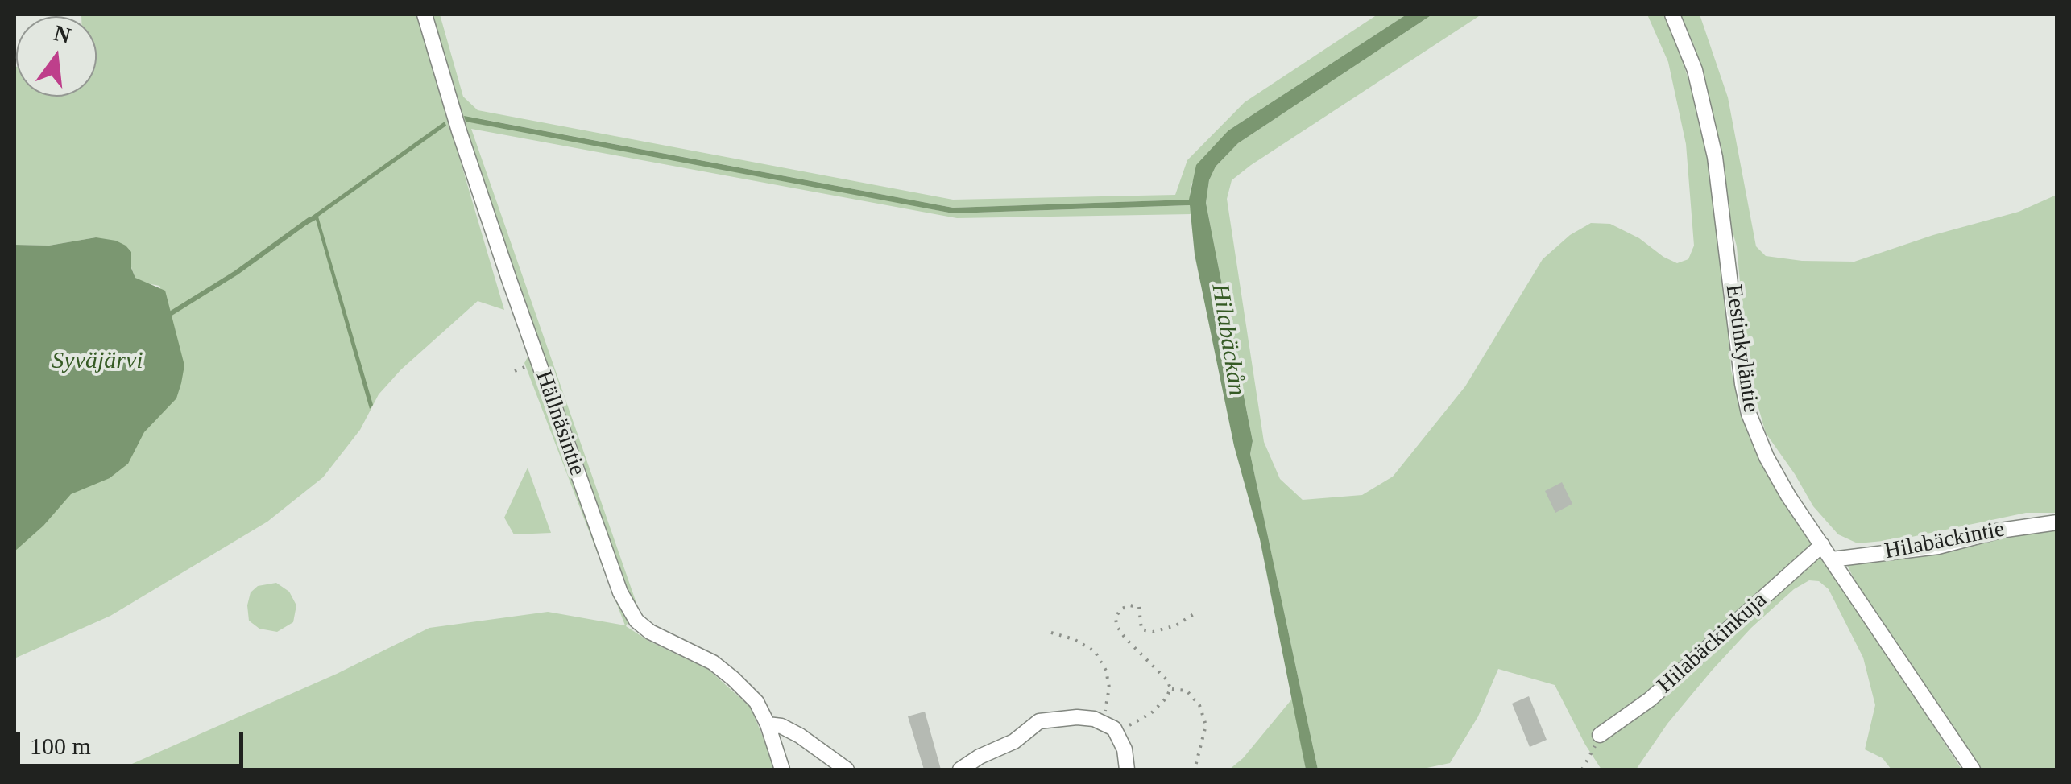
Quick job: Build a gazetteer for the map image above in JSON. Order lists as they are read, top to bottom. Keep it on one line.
{"streets":{"street":["Eestinkyläntie","Hällnäsintie","Hilabäckintie","Hilabäckinkuja"]},"crossings":[["Eestinkyläntie","Hilabäckintie"],["Eestinkyläntie","Hilabäckinkuja"]],"water":["Hilabäckån","Syväjärvi"],"scale_bar":"100 m","north":"top"}
